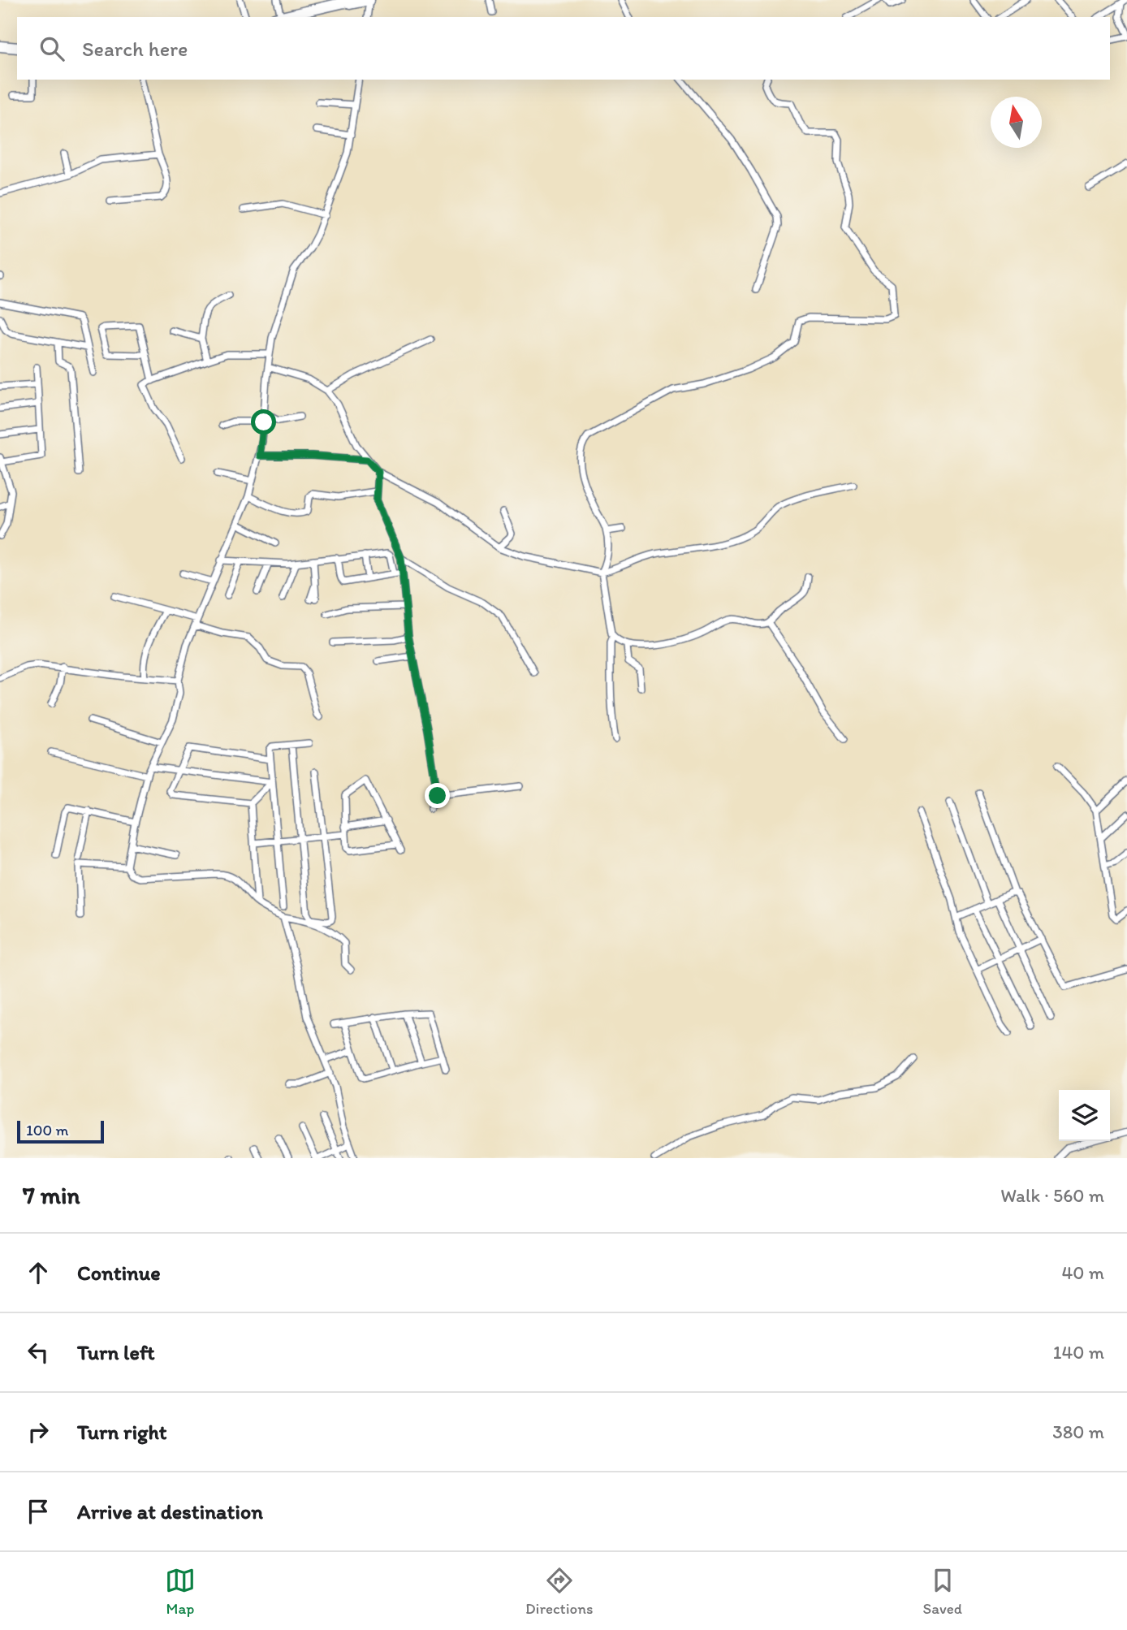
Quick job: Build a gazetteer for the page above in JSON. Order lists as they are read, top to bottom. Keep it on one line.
{"scale_bar":"100 m","north":"top","page":{"search":"Search here","scale":"100 m","heading":["7 min","Walk · 560 m"],"list":[["Continue","40 m"],["Turn left","140 m"],["Turn right","380 m"],"Arrive at destination"],"nav":["Map","Directions","Saved"]}}
